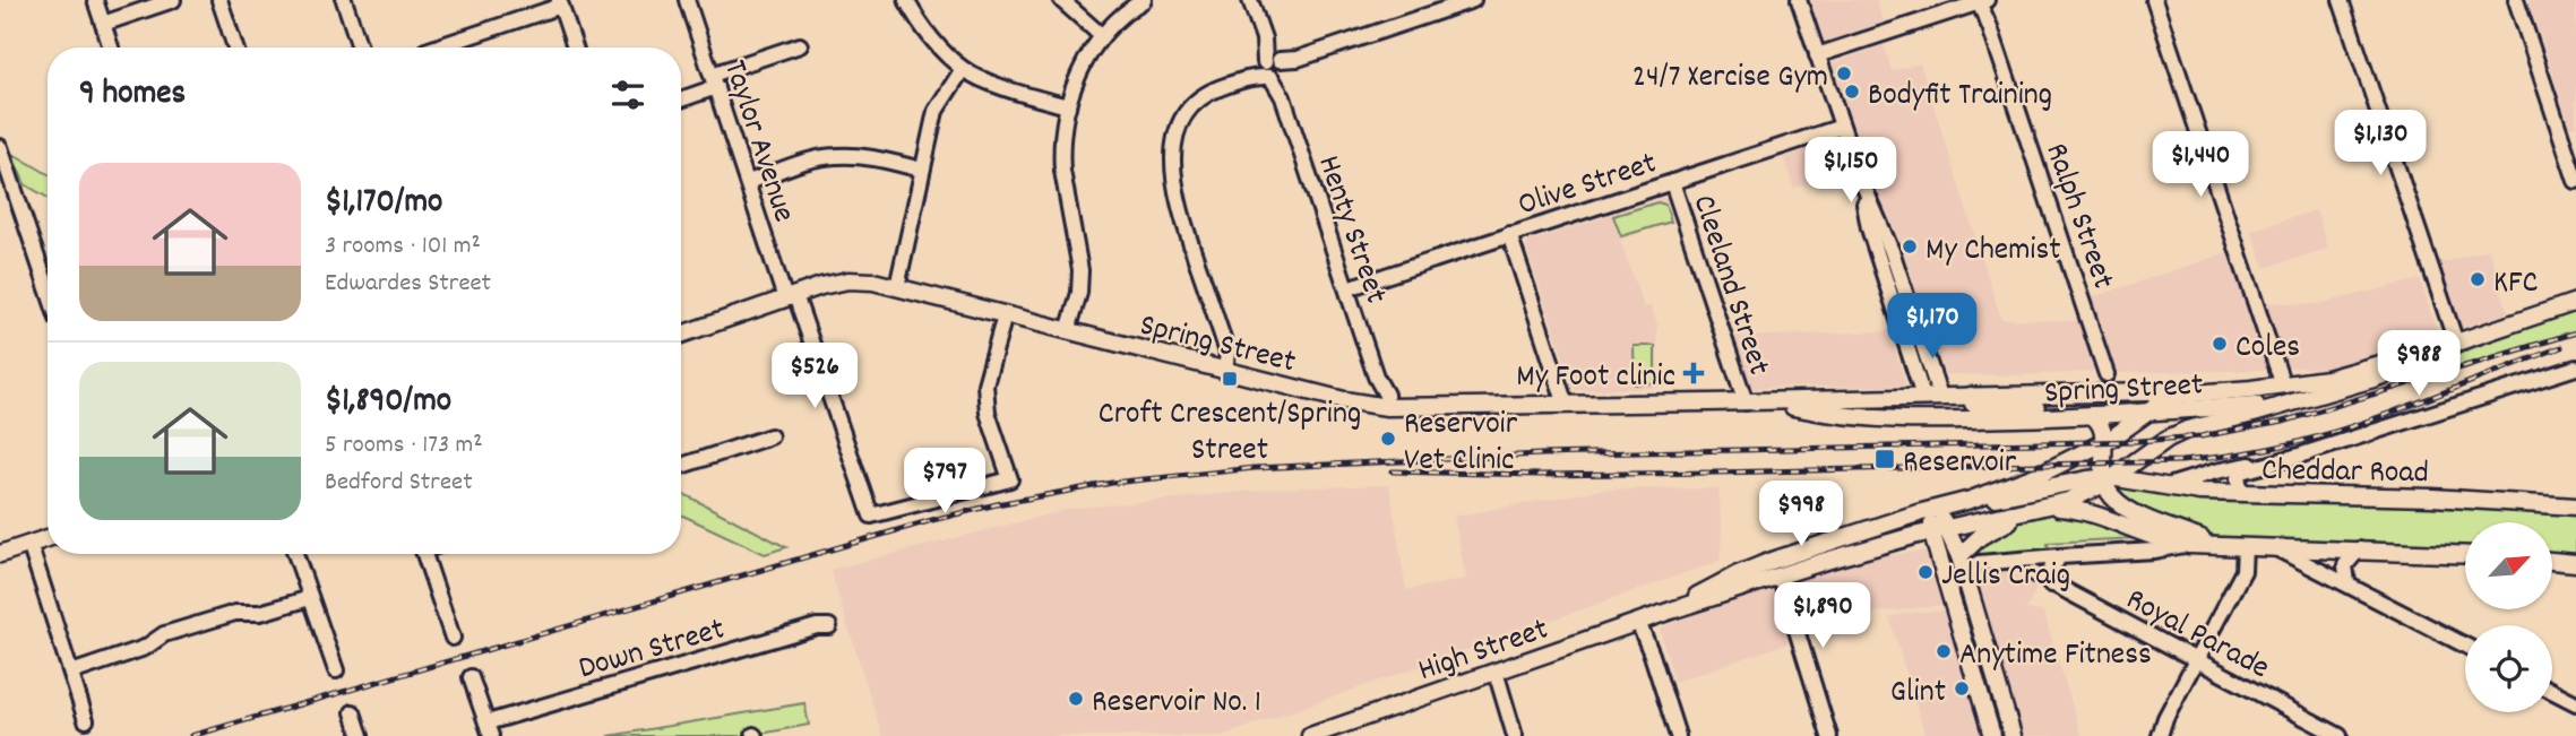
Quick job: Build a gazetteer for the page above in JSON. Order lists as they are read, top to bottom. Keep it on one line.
{"streets":{"main road":["Spring Street","Cheddar Road","High Street"],"street":["Taylor Avenue","Olive Street","Ralph Street","Henty Street","Cleeland Street","Royal Parade","Down Street"]},"crossings":[["Taylor Avenue","Spring Street"],["Olive Street","Henty Street"],["Olive Street","Cleeland Street"],["Henty Street","Spring Street"],["Cleeland Street","Spring Street"],["Spring Street","High Street"],["Cheddar Road","High Street"]],"places":{"other":["24/7 Xercise Gym","Bodyfit Training","My Chemist","KFC","Coles","Reservoir Vet Clinic","Jellis Craig","Anytime Fitness","Glint","Reservoir No. 1"],"health":["My Foot clinic"],"transit":["Croft Crescent/Spring Street","Reservoir"]},"north":"top right","page":{"heading":"9 homes","price":["$1,130","$1,440","$1,150","$1,170","$988","$526","$797","$998","$1,890"],"list":[{"name":"$1,170/mo","note":"3 rooms · 101 m² · Edwardes Street"},{"name":"$1,890/mo","note":"5 rooms · 173 m² · Bedford Street"}]}}
